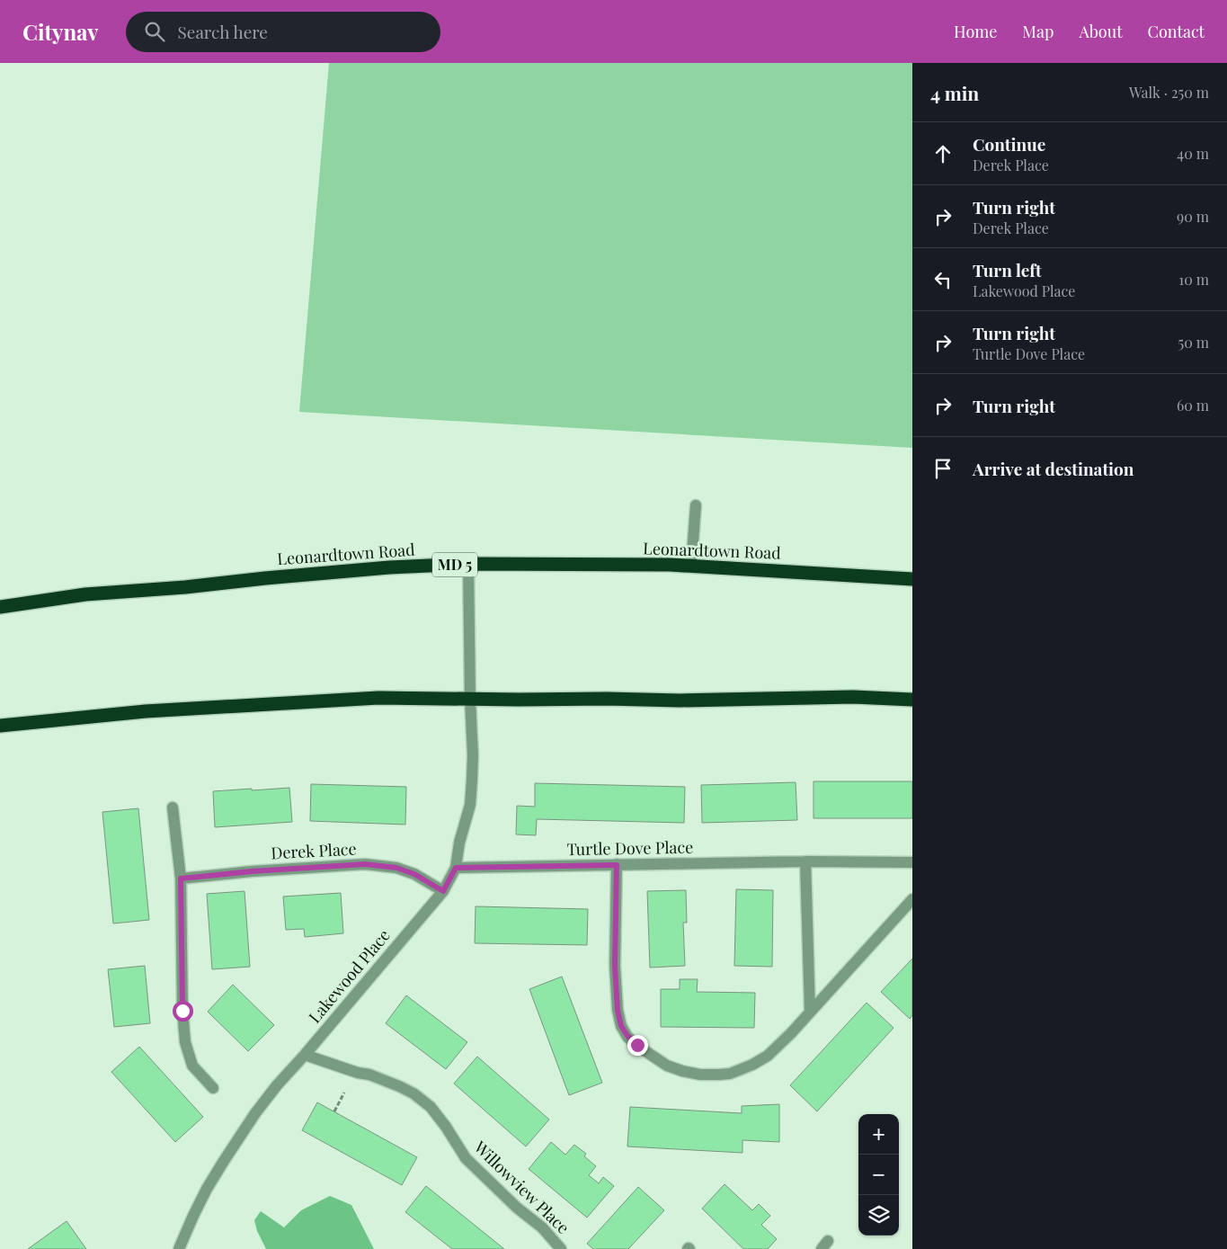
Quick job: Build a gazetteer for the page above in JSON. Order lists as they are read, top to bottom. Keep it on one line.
{"streets":{"highway":["Leonardtown Road","MD 5"],"street":["Turtle Dove Place","Derek Place","Lakewood Place","Willowview Place"]},"crossings":[["Leonardtown Road","Lakewood Place"],["Turtle Dove Place","Lakewood Place"],["Derek Place","Lakewood Place"],["Lakewood Place","Willowview Place"]],"page":{"header":"Citynav","search":"Search here","nav":["Home","Map","About","Contact"],"heading":["4 min","Walk · 250 m"],"list":[["Continue","Derek Place","40 m"],["Turn right","Derek Place","90 m"],["Turn left","Lakewood Place","10 m"],["Turn right","Turtle Dove Place","50 m"],["Turn right","60 m"],"Arrive at destination"],"map_buttons":["+","−"]}}
